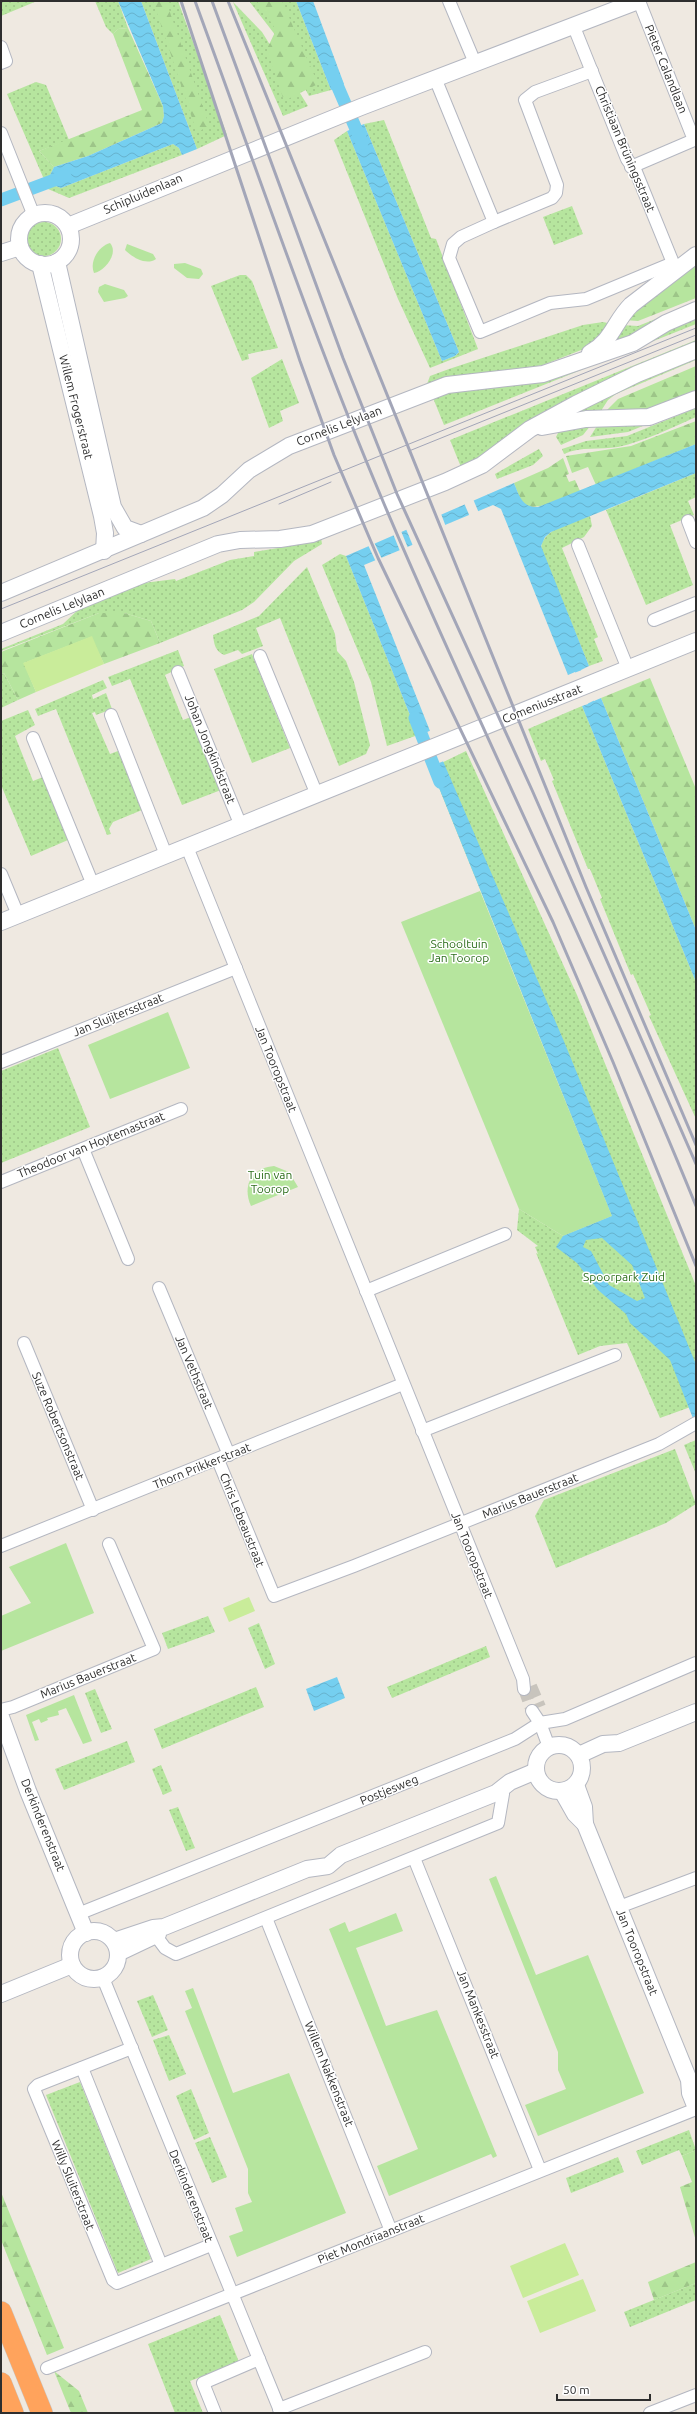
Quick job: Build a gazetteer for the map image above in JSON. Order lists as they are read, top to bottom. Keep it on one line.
{"streets":{"street":["Pieter Calandlaan","Christiaan Brüningsstraat","Schipluidenlaan","Willem Frogerstraat","Cornelis Lelylaan","Comeniusstraat","Johan Jongkindstraat","Jan Sluijtersstraat","Jan Tooropstraat","Theodoor van Hoytemastraat","Jan Vethstraat","Suze Robertsonstraat","Thorn Prikkerstraat","Marius Bauerstraat","Chris Lebeaustraat","Postjesweg","Derkinderenstraat","Jan Mankesstraat","Willem Nakkenstraat","Willy Sluiterstraat","Piet Mondriaanstraat"]},"crossings":[["Pieter Calandlaan","Christiaan Brüningsstraat"],["Pieter Calandlaan","Schipluidenlaan"],["Schipluidenlaan","Willem Frogerstraat"],["Willem Frogerstraat","Cornelis Lelylaan"],["Jan Sluijtersstraat","Jan Tooropstraat"],["Jan Tooropstraat","Thorn Prikkerstraat"],["Jan Tooropstraat","Marius Bauerstraat"],["Jan Tooropstraat","Piet Mondriaanstraat"],["Jan Vethstraat","Thorn Prikkerstraat"],["Suze Robertsonstraat","Thorn Prikkerstraat"],["Thorn Prikkerstraat","Chris Lebeaustraat"],["Marius Bauerstraat","Chris Lebeaustraat"],["Postjesweg","Derkinderenstraat"],["Derkinderenstraat","Willy Sluiterstraat"],["Derkinderenstraat","Piet Mondriaanstraat"],["Jan Mankesstraat","Piet Mondriaanstraat"],["Willem Nakkenstraat","Piet Mondriaanstraat"]],"parks":["Schooltuin Jan Toorop","Tuin van Toorop","Spoorpark Zuid"],"scale_bar":"50 m"}
